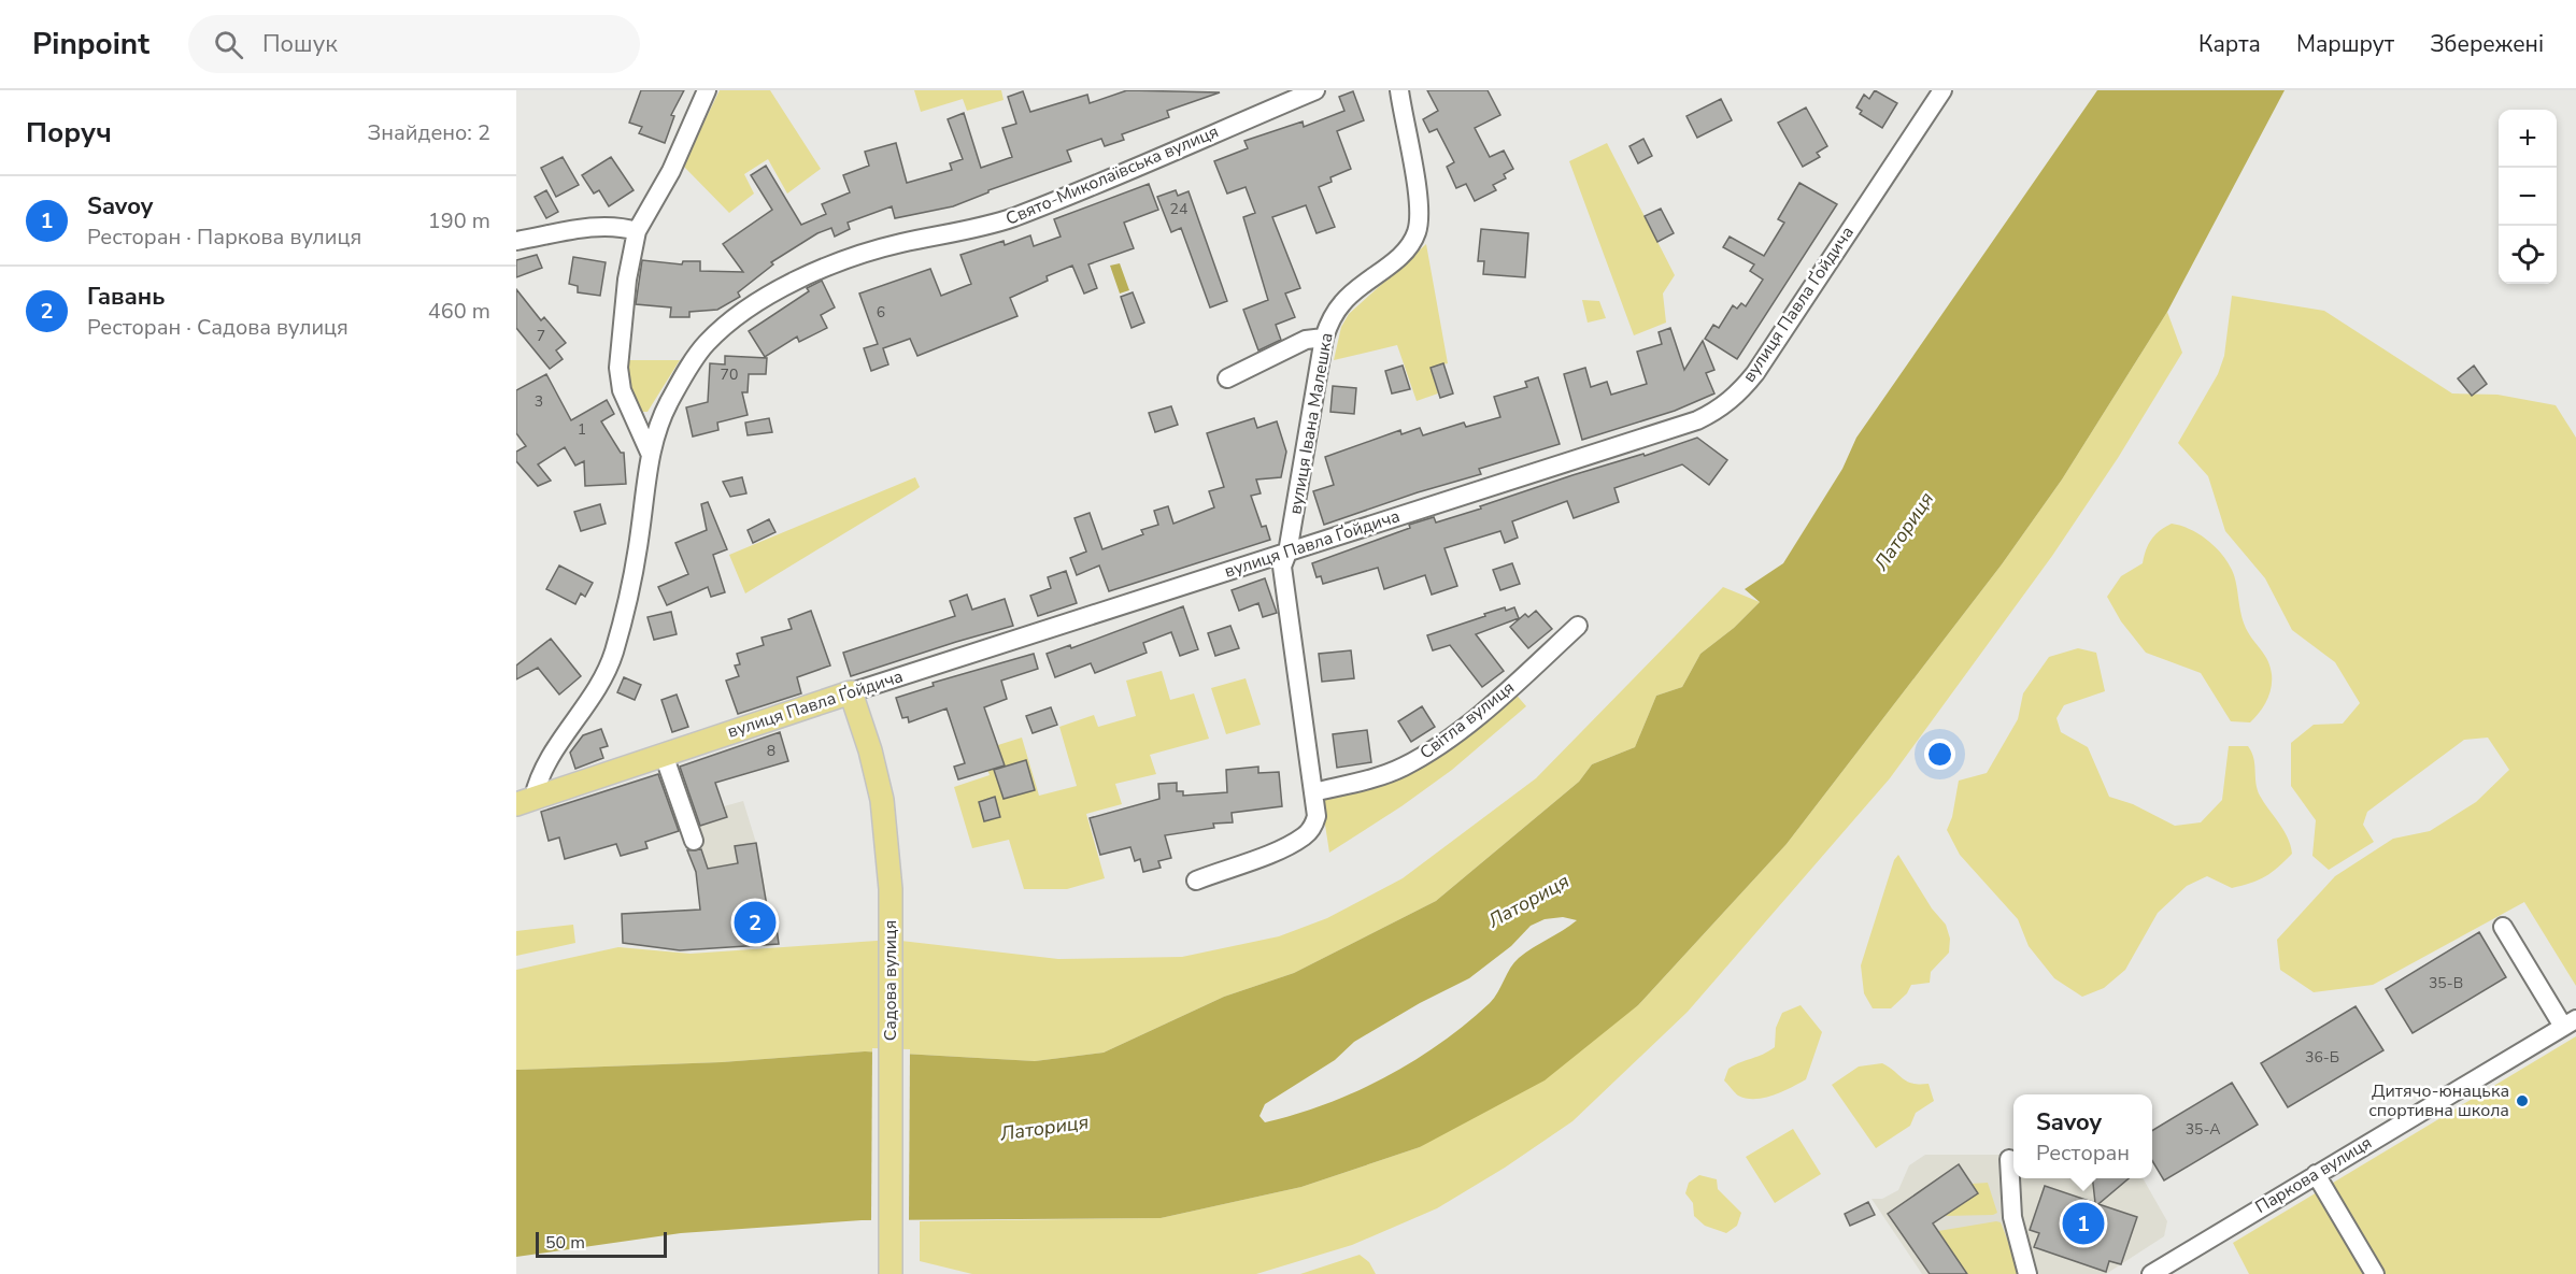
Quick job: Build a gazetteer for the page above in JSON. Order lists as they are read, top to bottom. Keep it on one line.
{"streets":{"main road":["вулиця Павла Ґойдича","Садова вулиця"],"street":["Свято-Миколаївська вулиця","вулиця Івана Малешка","Світла вулиця","Паркова вулиця"]},"crossings":[["Свято-Миколаївська вулиця","вулиця Павла Ґойдича"],["вулиця Павла Ґойдича","вулиця Івана Малешка"],["вулиця Павла Ґойдича","Садова вулиця"],["вулиця Івана Малешка","Світла вулиця"]],"water":["Латориця"],"places":["Дитячо-юнацька спортивна школа"],"house_numbers":["24","6","7","70","3","1","8","35-В","36-Б","35-А"],"scale_bar":"50 m","page":{"header":"Pinpoint","search":"Пошук","nav":["Карта","Маршрут","Збережені"],"heading":["Поруч","Знайдено: 2"],"map_buttons":["+","−"],"list":[{"mark":"1","name":"Savoy","note":"Ресторан · Паркова вулиця","value":"190 m"},{"mark":"2","name":"Гавань","note":"Ресторан · Садова вулиця","value":"460 m"}],"pins":["2","1"],"popup":["Savoy","Ресторан"],"scale":"50 m"}}
